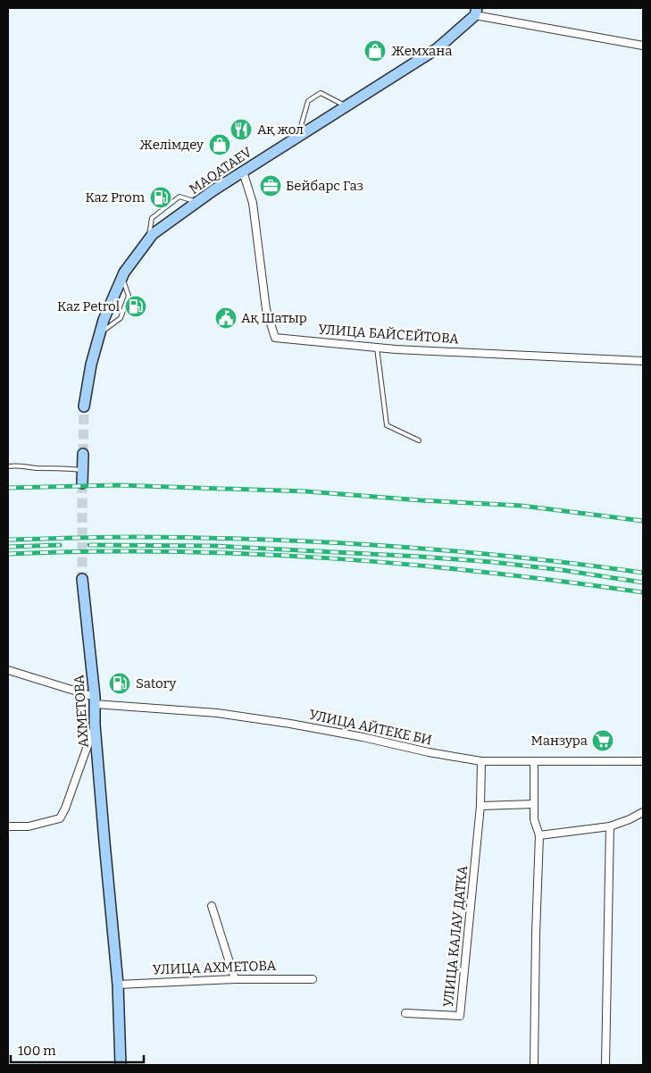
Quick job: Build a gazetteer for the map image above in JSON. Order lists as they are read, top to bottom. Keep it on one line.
{"streets":{"main road":["MAQATAEV","АХМЕТОВА"],"street":["УЛИЦА БАЙСЕЙТОВА","УЛИЦА АЙТЕКЕ БИ","УЛИЦА КАЛАУ ДАТКА","УЛИЦА АХМЕТОВА"]},"crossings":[["MAQATAEV","УЛИЦА БАЙСЕЙТОВА"],["АХМЕТОВА","УЛИЦА АЙТЕКЕ БИ"],["АХМЕТОВА","УЛИЦА АХМЕТОВА"],["УЛИЦА АЙТЕКЕ БИ","УЛИЦА КАЛАУ ДАТКА"]],"places":{"shop":["Жемхана","Желімдеу"],"restaurant":["Ақ жол"],"office":["Бейбарс Газ"],"fuel station":["Kaz Prom","Kaz Petrol","Satory"],"public building":["Ақ Шатыр"],"supermarket":["Манзура"]},"scale_bar":"100 m"}
